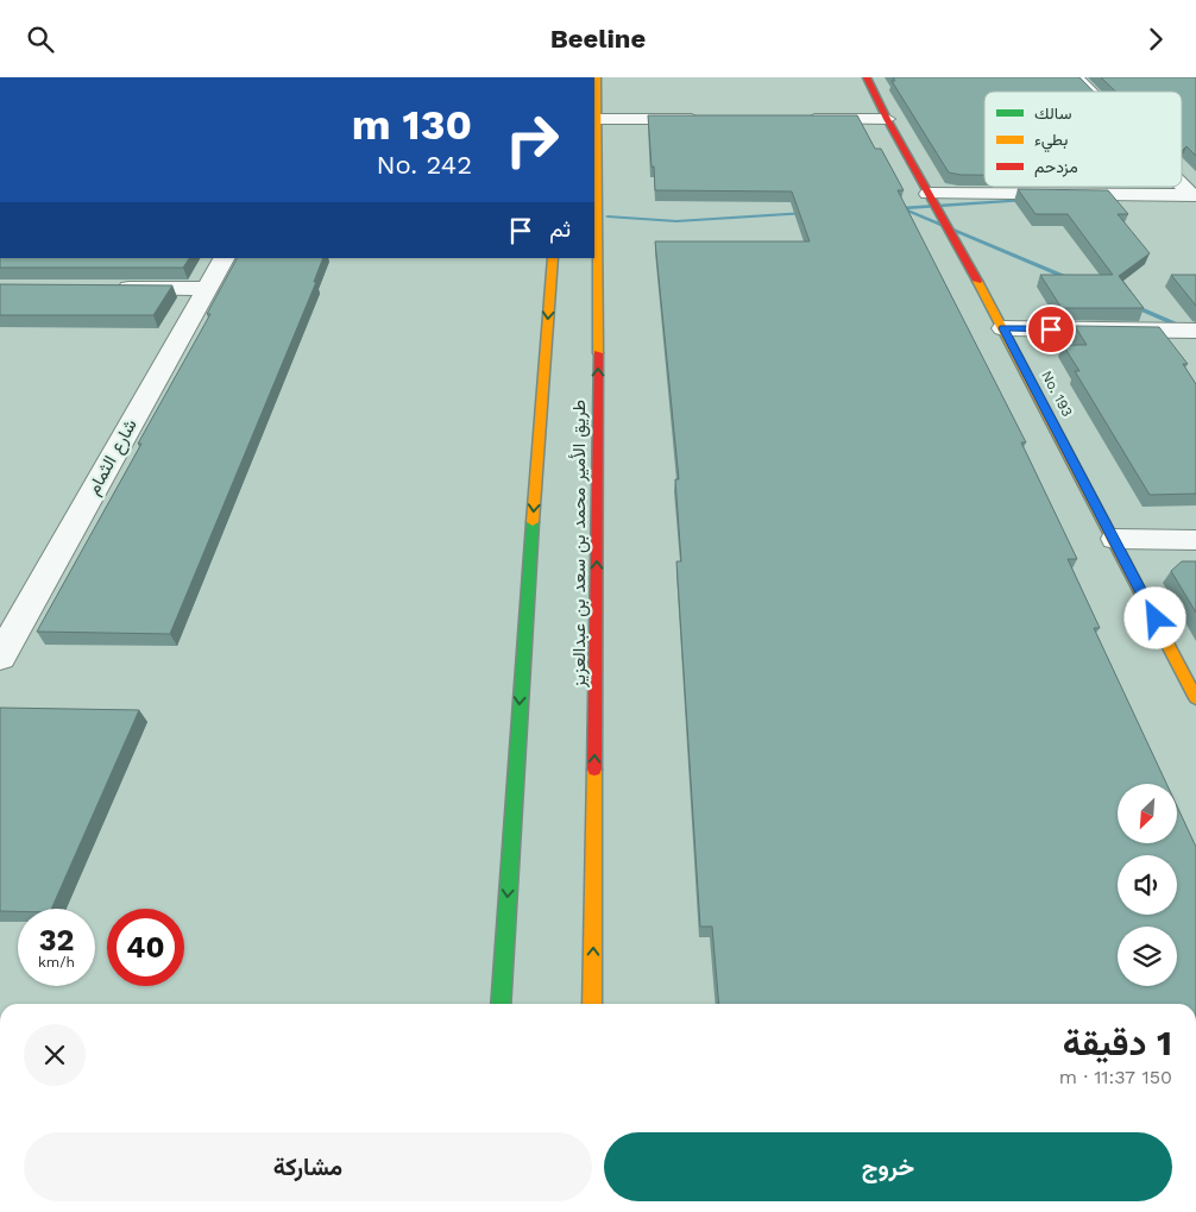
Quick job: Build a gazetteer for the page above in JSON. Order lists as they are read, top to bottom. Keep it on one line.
{"streets":{"main road":["No. 193","طريق الأمير محمد بن سعد بن عبدالعزيز"],"street":["شارع الثمام"]},"legend":["سالك","بطيء","مزدحم"],"north":"bottom left","page":{"header":"Beeline","turn":["130 m","No. 242"],"then":"ثم","speed":"32 km/h","limit":"40","heading":["1 دقيقة","150 m · 11:37"],"buttons":["خروج","مشاركة"]}}
